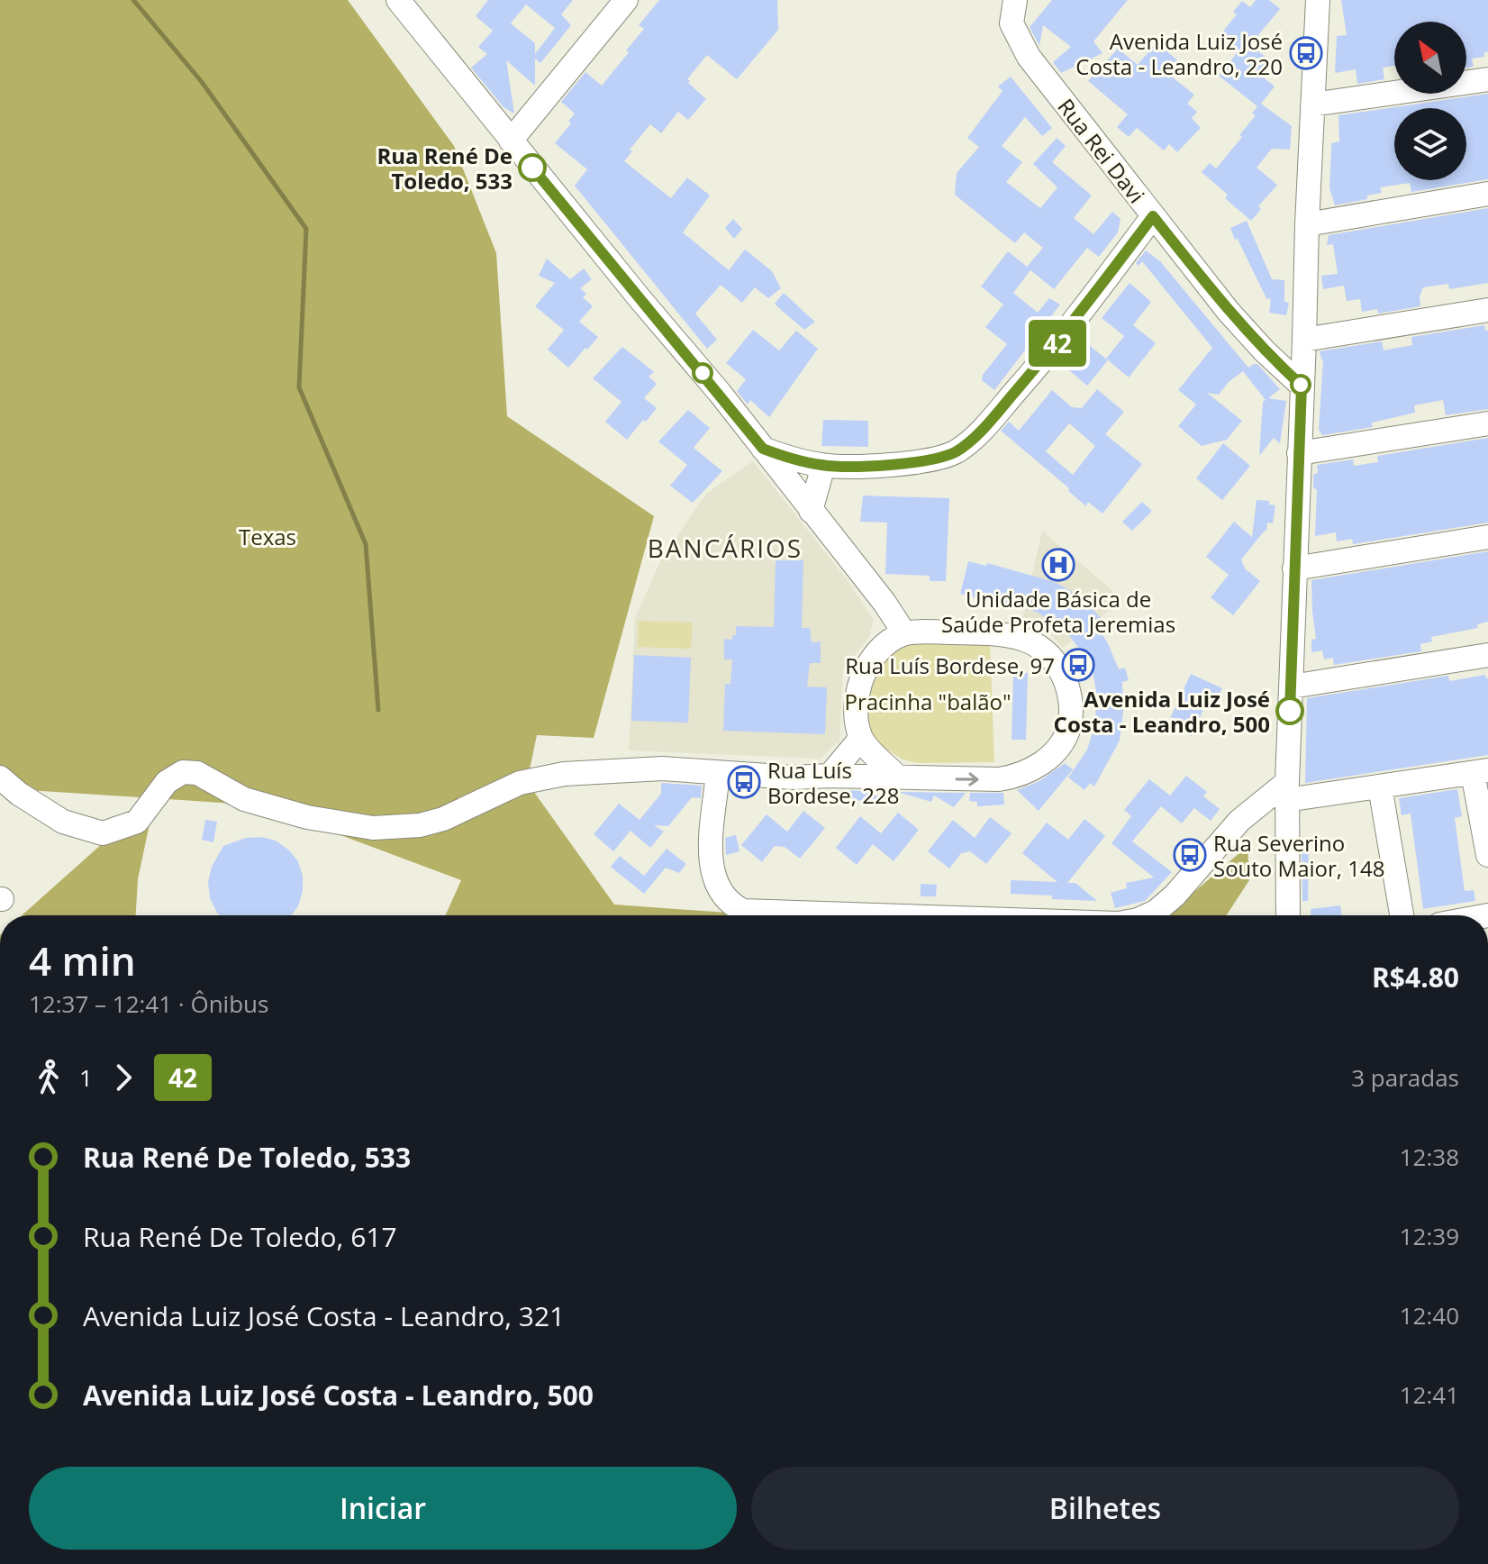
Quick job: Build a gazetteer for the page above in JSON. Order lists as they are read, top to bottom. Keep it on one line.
{"streets":{"street":["Rua Rei Davi"]},"districts":["BANCÁRIOS"],"parks":["Texas","Pracinha \"balão\""],"places":{"bus stop":["Avenida Luiz José Costa - Leandro, 220","Rua Luís Bordese, 97","Rua Luís Bordese, 228","Rua Severino Souto Maior, 148"],"other":["Rua René De Toledo, 533","Avenida Luiz José Costa - Leandro, 500"],"hospital":["Unidade Básica de Saúde Profeta Jeremias"]},"lines":["bus line 42"],"north":"top left","page":{"on_map":"42","heading":["4 min","12:37 – 12:41 · Ônibus","R$4.80"],"legs":["1","42","3 paradas"],"list":[{"name":"Rua René De Toledo, 533","value":"12:38"},{"name":"Rua René De Toledo, 617","value":"12:39"},{"name":"Avenida Luiz José Costa - Leandro, 321","value":"12:40"},{"name":"Avenida Luiz José Costa - Leandro, 500","value":"12:41"}],"buttons":["Iniciar","Bilhetes"]}}
